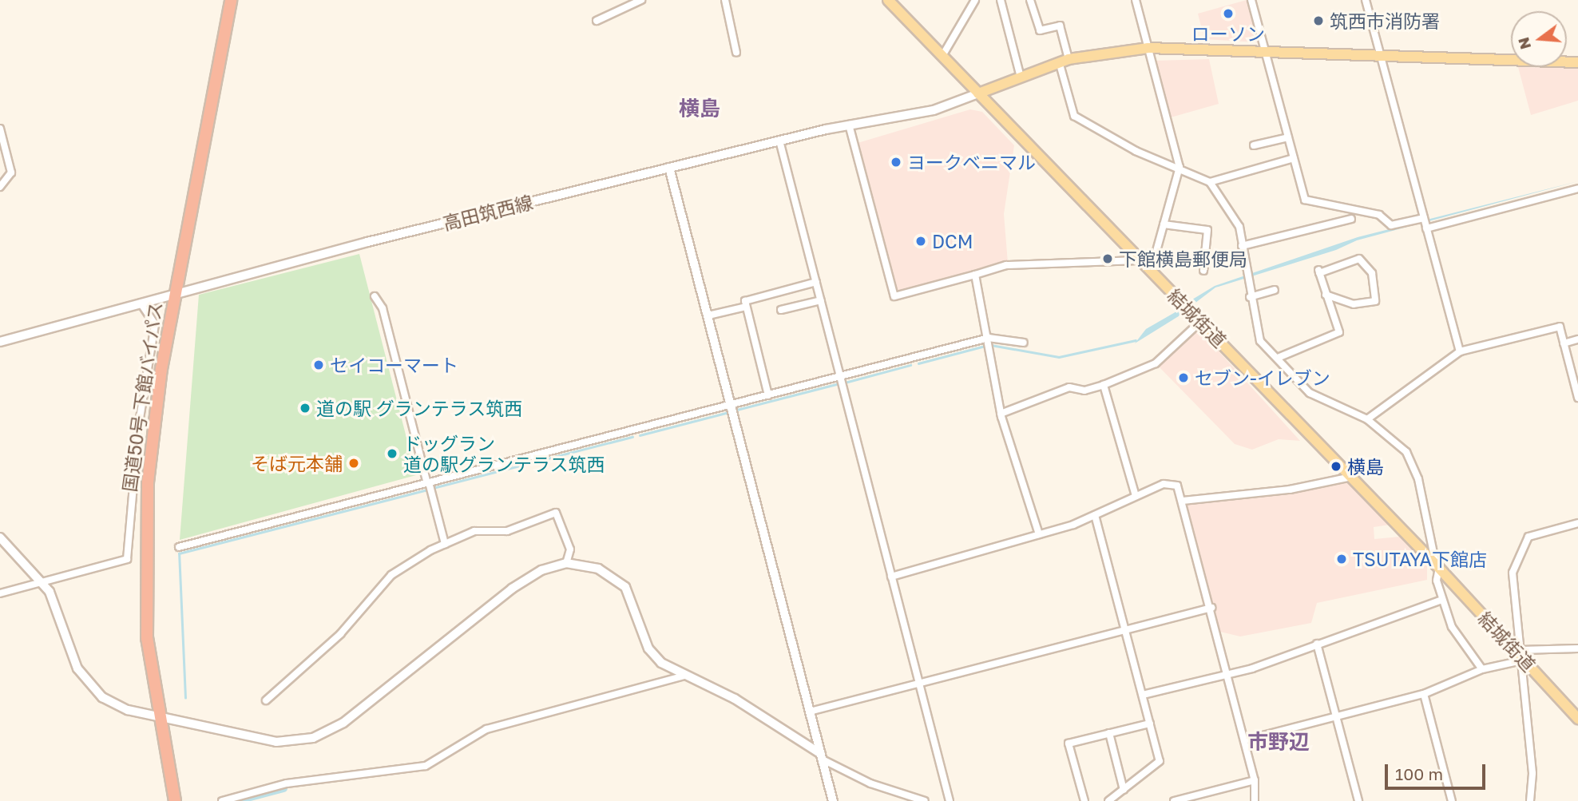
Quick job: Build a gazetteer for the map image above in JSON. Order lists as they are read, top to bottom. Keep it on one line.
{"streets":{"highway":["国道50号 下館バイパス"],"main road":["結城街道"],"street":["高田筑西線"]},"crossings":[["高田筑西線","結城街道"],["高田筑西線","国道50号 下館バイパス"]],"districts":["横島","市野辺"],"places":["ローソン","筑西市消防署","ヨークベニマル","DCM","下館横島郵便局","セイコーマート","セブン-イレブン","道の駅 グランテラス筑西","ドッグラン 道の駅グランテラス筑西","そば元本舗","横島","TSUTAYA下館店"],"scale_bar":"100 m","north":"left"}
